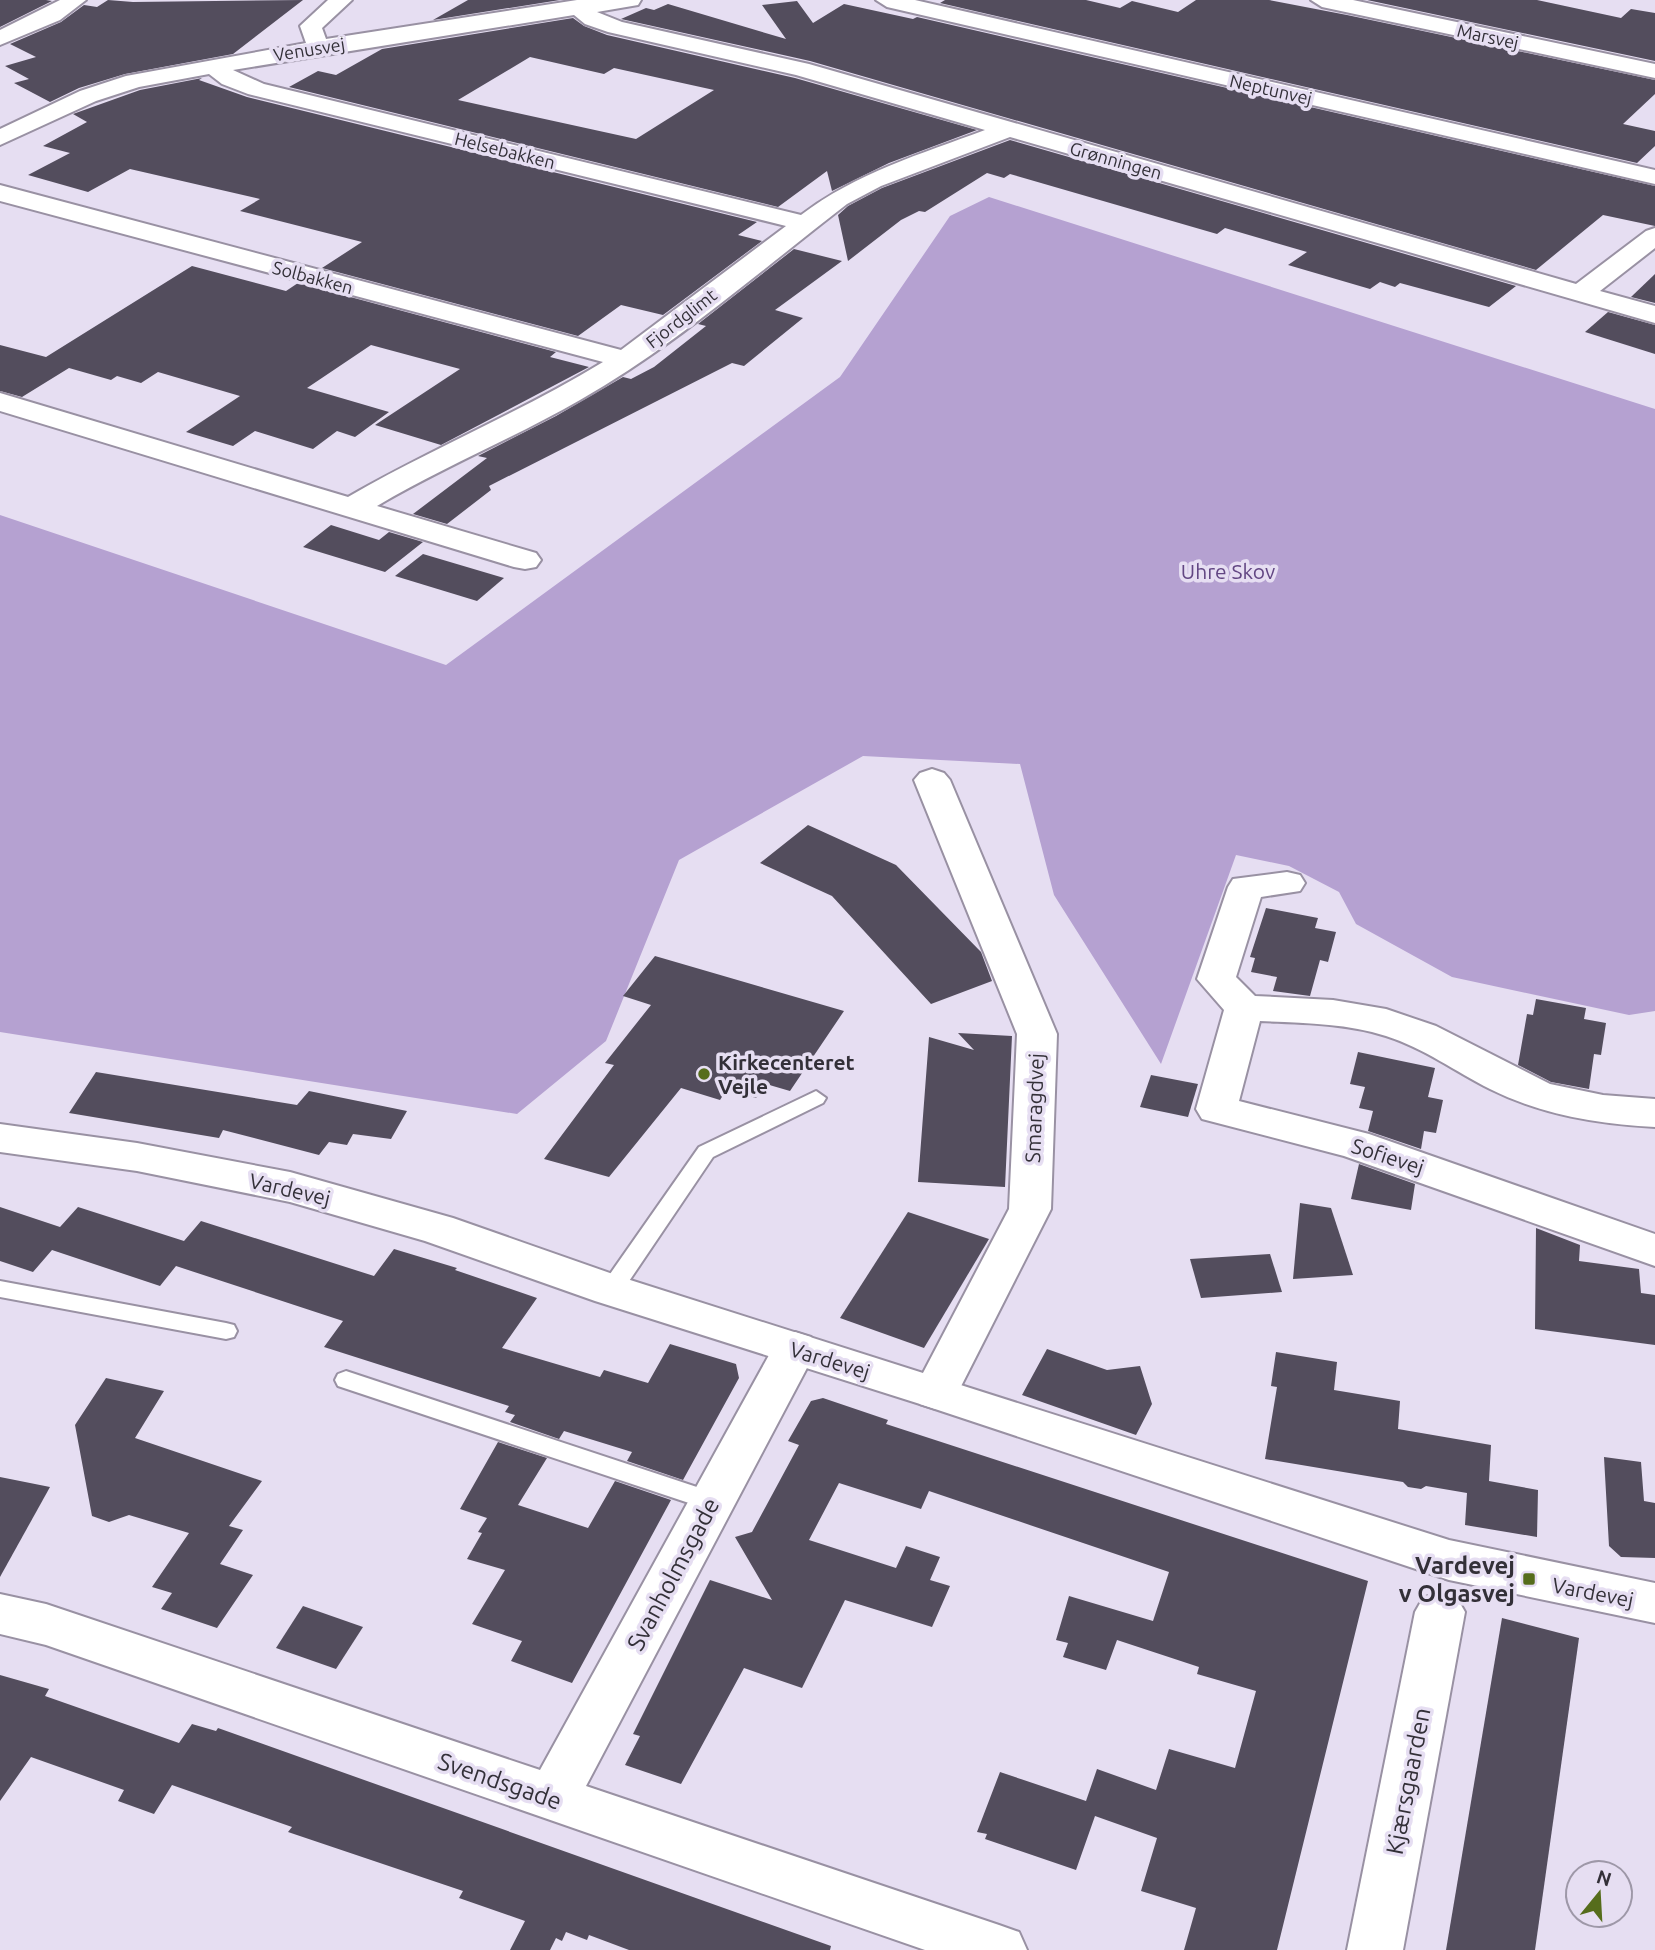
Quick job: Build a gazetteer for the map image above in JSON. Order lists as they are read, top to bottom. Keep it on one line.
{"streets":{"street":["Marsvej","Venusvej","Neptunvej","Helsebakken","Grønningen","Solbakken","Fjordglimt","Smaragdvej","Sofievej","Vardevej","Svanholmsgade","Svendsgade","Kjærsgaarden"]},"crossings":[["Venusvej","Helsebakken"],["Venusvej","Grønningen"],["Helsebakken","Fjordglimt"],["Grønningen","Fjordglimt"],["Solbakken","Fjordglimt"],["Smaragdvej","Vardevej"],["Vardevej","Svanholmsgade"],["Svanholmsgade","Svendsgade"]],"parks":["Uhre Skov"],"places":{"other":["Kirkecenteret Vejle"],"transit":["Vardevej v Olgasvej"]},"north":"top"}
